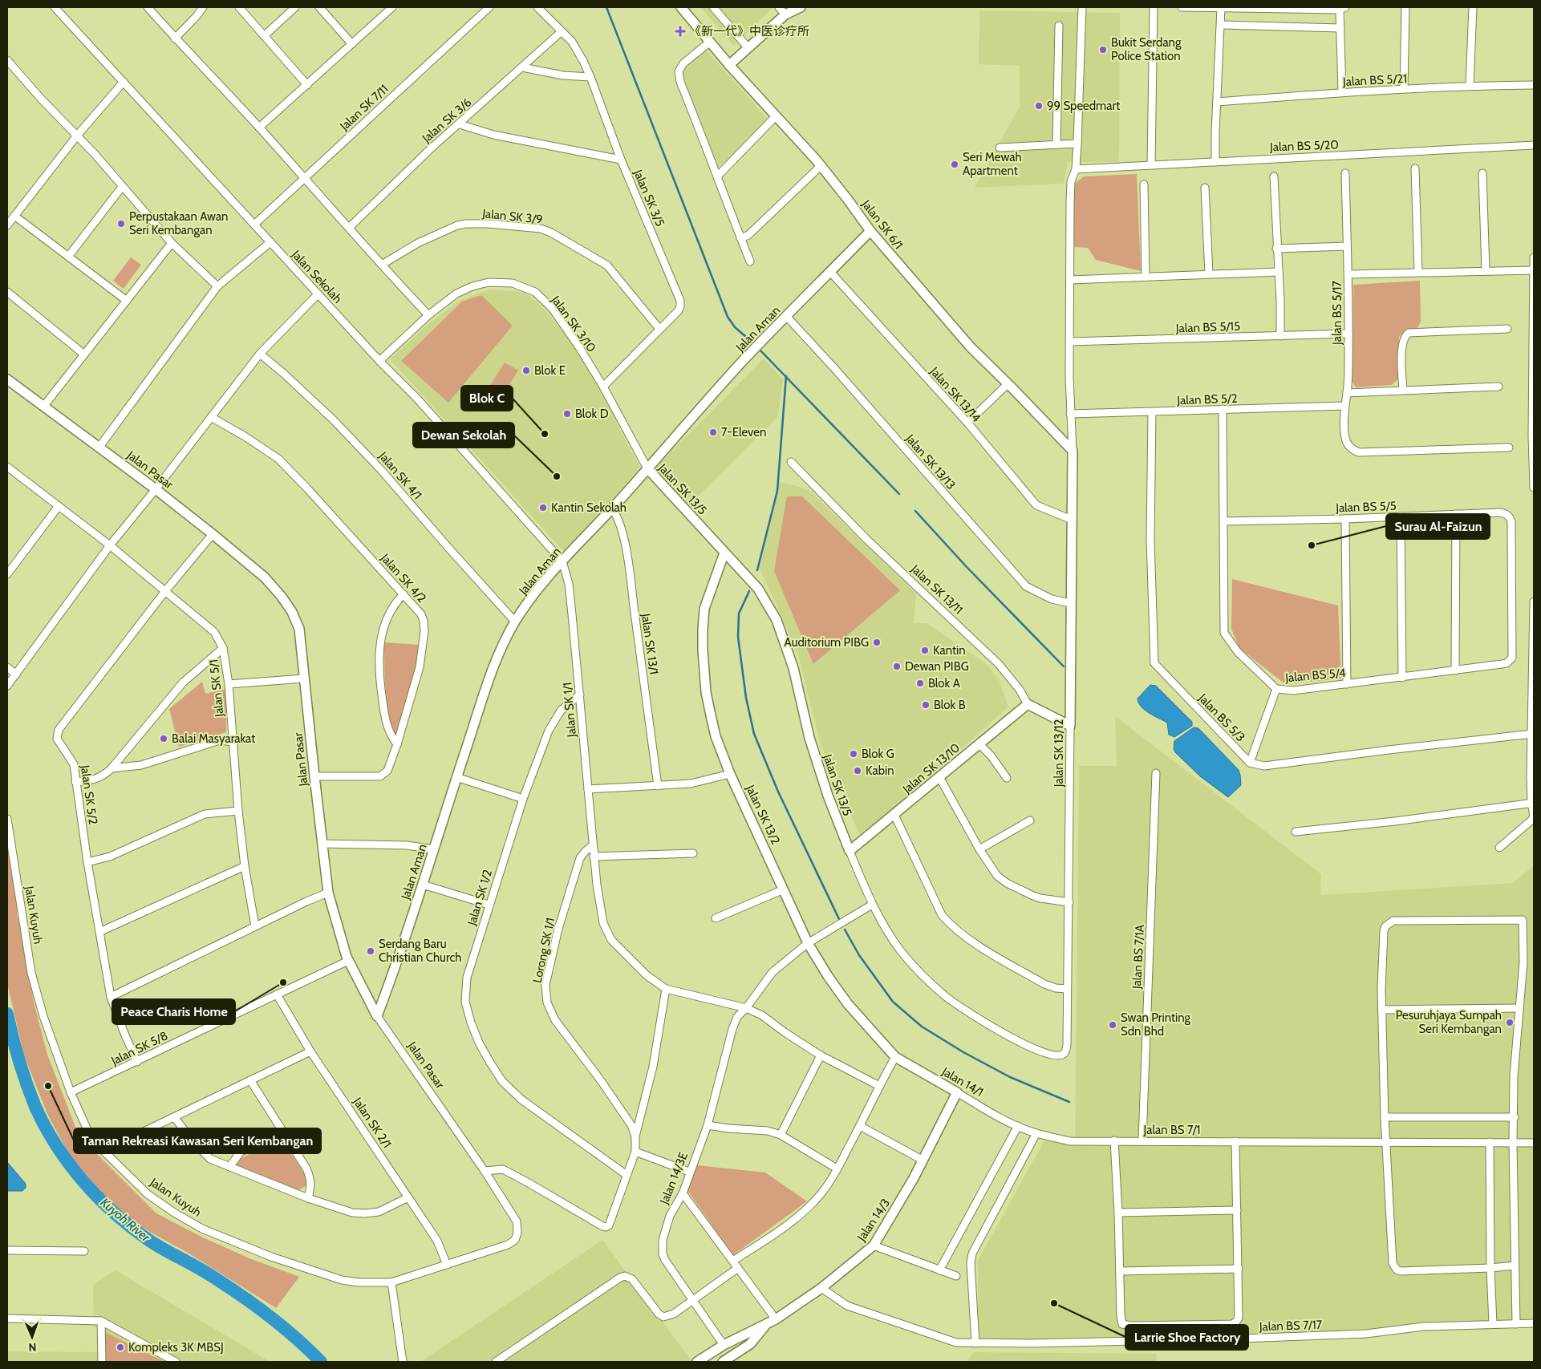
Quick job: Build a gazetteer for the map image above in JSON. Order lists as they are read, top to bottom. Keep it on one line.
{"streets":{"street":["Jalan BS 5/21","Jalan SK 7/11","Jalan SK 3/6","Jalan BS 5/20","Jalan SK 3/5","Jalan SK 3/9","Jalan SK 6/1","Jalan Sekolah","Jalan BS 5/17","Jalan SK 3/10","Jalan BS 5/15","Jalan Aman","Jalan SK 13/14","Jalan BS 5/2","Jalan SK 13/13","Jalan Pasar","Jalan SK 4/1","Jalan SK 13/5","Jalan BS 5/5","Jalan SK 4/2","Jalan SK 13/11","Jalan SK 13/1","Jalan BS 5/4","Jalan SK 5/1","Jalan SK 1/1","Jalan BS 5/3","Jalan SK 13/12","Jalan SK 13/10","Jalan SK 5/2","Jalan SK 13/2","Jalan SK 1/2","Jalan Kuyuh","Lorong SK 1/1","Jalan BS 7/1A","Jalan SK 5/8","Jalan 14/1","Jalan SK 2/1","Jalan BS 7/1","Jalan 14/3E","Jalan 14/3","Jalan BS 7/17"]},"crossings":[["Jalan SK 7/11","Jalan Sekolah"],["Jalan SK 3/6","Jalan SK 3/5"],["Jalan SK 3/5","Jalan SK 3/9"],["Jalan SK 3/5","Jalan SK 3/10"],["Jalan SK 6/1","Jalan Aman"],["Jalan SK 6/1","Jalan SK 13/12"],["Jalan Sekolah","Jalan SK 3/10"],["Jalan Sekolah","Jalan Aman"],["Jalan Sekolah","Jalan SK 1/1"],["Jalan BS 5/17","Jalan BS 5/15"],["Jalan BS 5/17","Jalan BS 5/2"],["Jalan SK 3/10","Jalan Aman"],["Jalan SK 3/10","Jalan SK 13/5"],["Jalan Aman","Jalan SK 13/14"],["Jalan Aman","Jalan SK 13/13"],["Jalan Aman","Jalan Pasar"],["Jalan Aman","Jalan SK 4/1"],["Jalan Aman","Jalan SK 13/5"],["Jalan Aman","Jalan SK 13/1"],["Jalan Aman","Jalan SK 1/1"],["Jalan SK 13/14","Jalan SK 13/12"],["Jalan BS 5/2","Jalan BS 5/4"],["Jalan BS 5/2","Jalan BS 5/3"],["Jalan SK 13/13","Jalan SK 13/12"],["Jalan Pasar","Jalan SK 4/2"],["Jalan Pasar","Jalan SK 5/2"],["Jalan Pasar","Jalan Kuyuh"],["Jalan Pasar","Jalan SK 5/8"],["Jalan SK 13/5","Jalan SK 13/12"],["Jalan SK 13/5","Jalan SK 13/10"],["Jalan SK 13/5","Jalan SK 13/2"],["Jalan SK 13/5","Jalan 14/3E"],["Jalan BS 5/5","Jalan BS 5/4"],["Jalan SK 13/11","Jalan SK 13/10"],["Jalan SK 5/1","Jalan SK 5/2"],["Jalan SK 1/1","Jalan SK 1/2"],["Jalan SK 1/1","Lorong SK 1/1"],["Jalan SK 1/1","Jalan 14/3E"],["Jalan SK 5/2","Jalan SK 5/8"],["Jalan SK 13/2","Jalan 14/1"],["Jalan SK 13/2","Jalan 14/3E"],["Jalan Kuyuh","Jalan SK 5/8"],["Jalan Kuyuh","Jalan SK 2/1"],["Jalan BS 7/1A","Jalan BS 7/1"],["Jalan SK 5/8","Jalan SK 2/1"],["Jalan 14/1","Jalan BS 7/1"],["Jalan 14/1","Jalan 14/3"],["Jalan 14/3E","Jalan 14/3"],["Jalan 14/3","Jalan BS 7/17"]],"water":["Kuyoh River"],"places":{"health":["《新一代》中医诊疗所"],"other":["Bukit Serdang Police Station","99 Speedmart","Seri Mewah Apartment","Perpustakaan Awan Seri Kembangan","Blok E","Blok D","7-Eleven","Blok C","Dewan Sekolah","Kantin Sekolah","Surau Al-Faizun","Auditorium PIBG","Kantin","Dewan PIBG","Blok A","Blok B","Balai Masyarakat","Blok G","Kabin","Serdang Baru Christian Church","Peace Charis Home","Pesuruhjaya Sumpah Seri Kembangan","Swan Printing Sdn Bhd","Taman Rekreasi Kawasan Seri Kembangan","Larrie Shoe Factory","Kompleks 3K MBSJ"]},"north":"bottom"}
